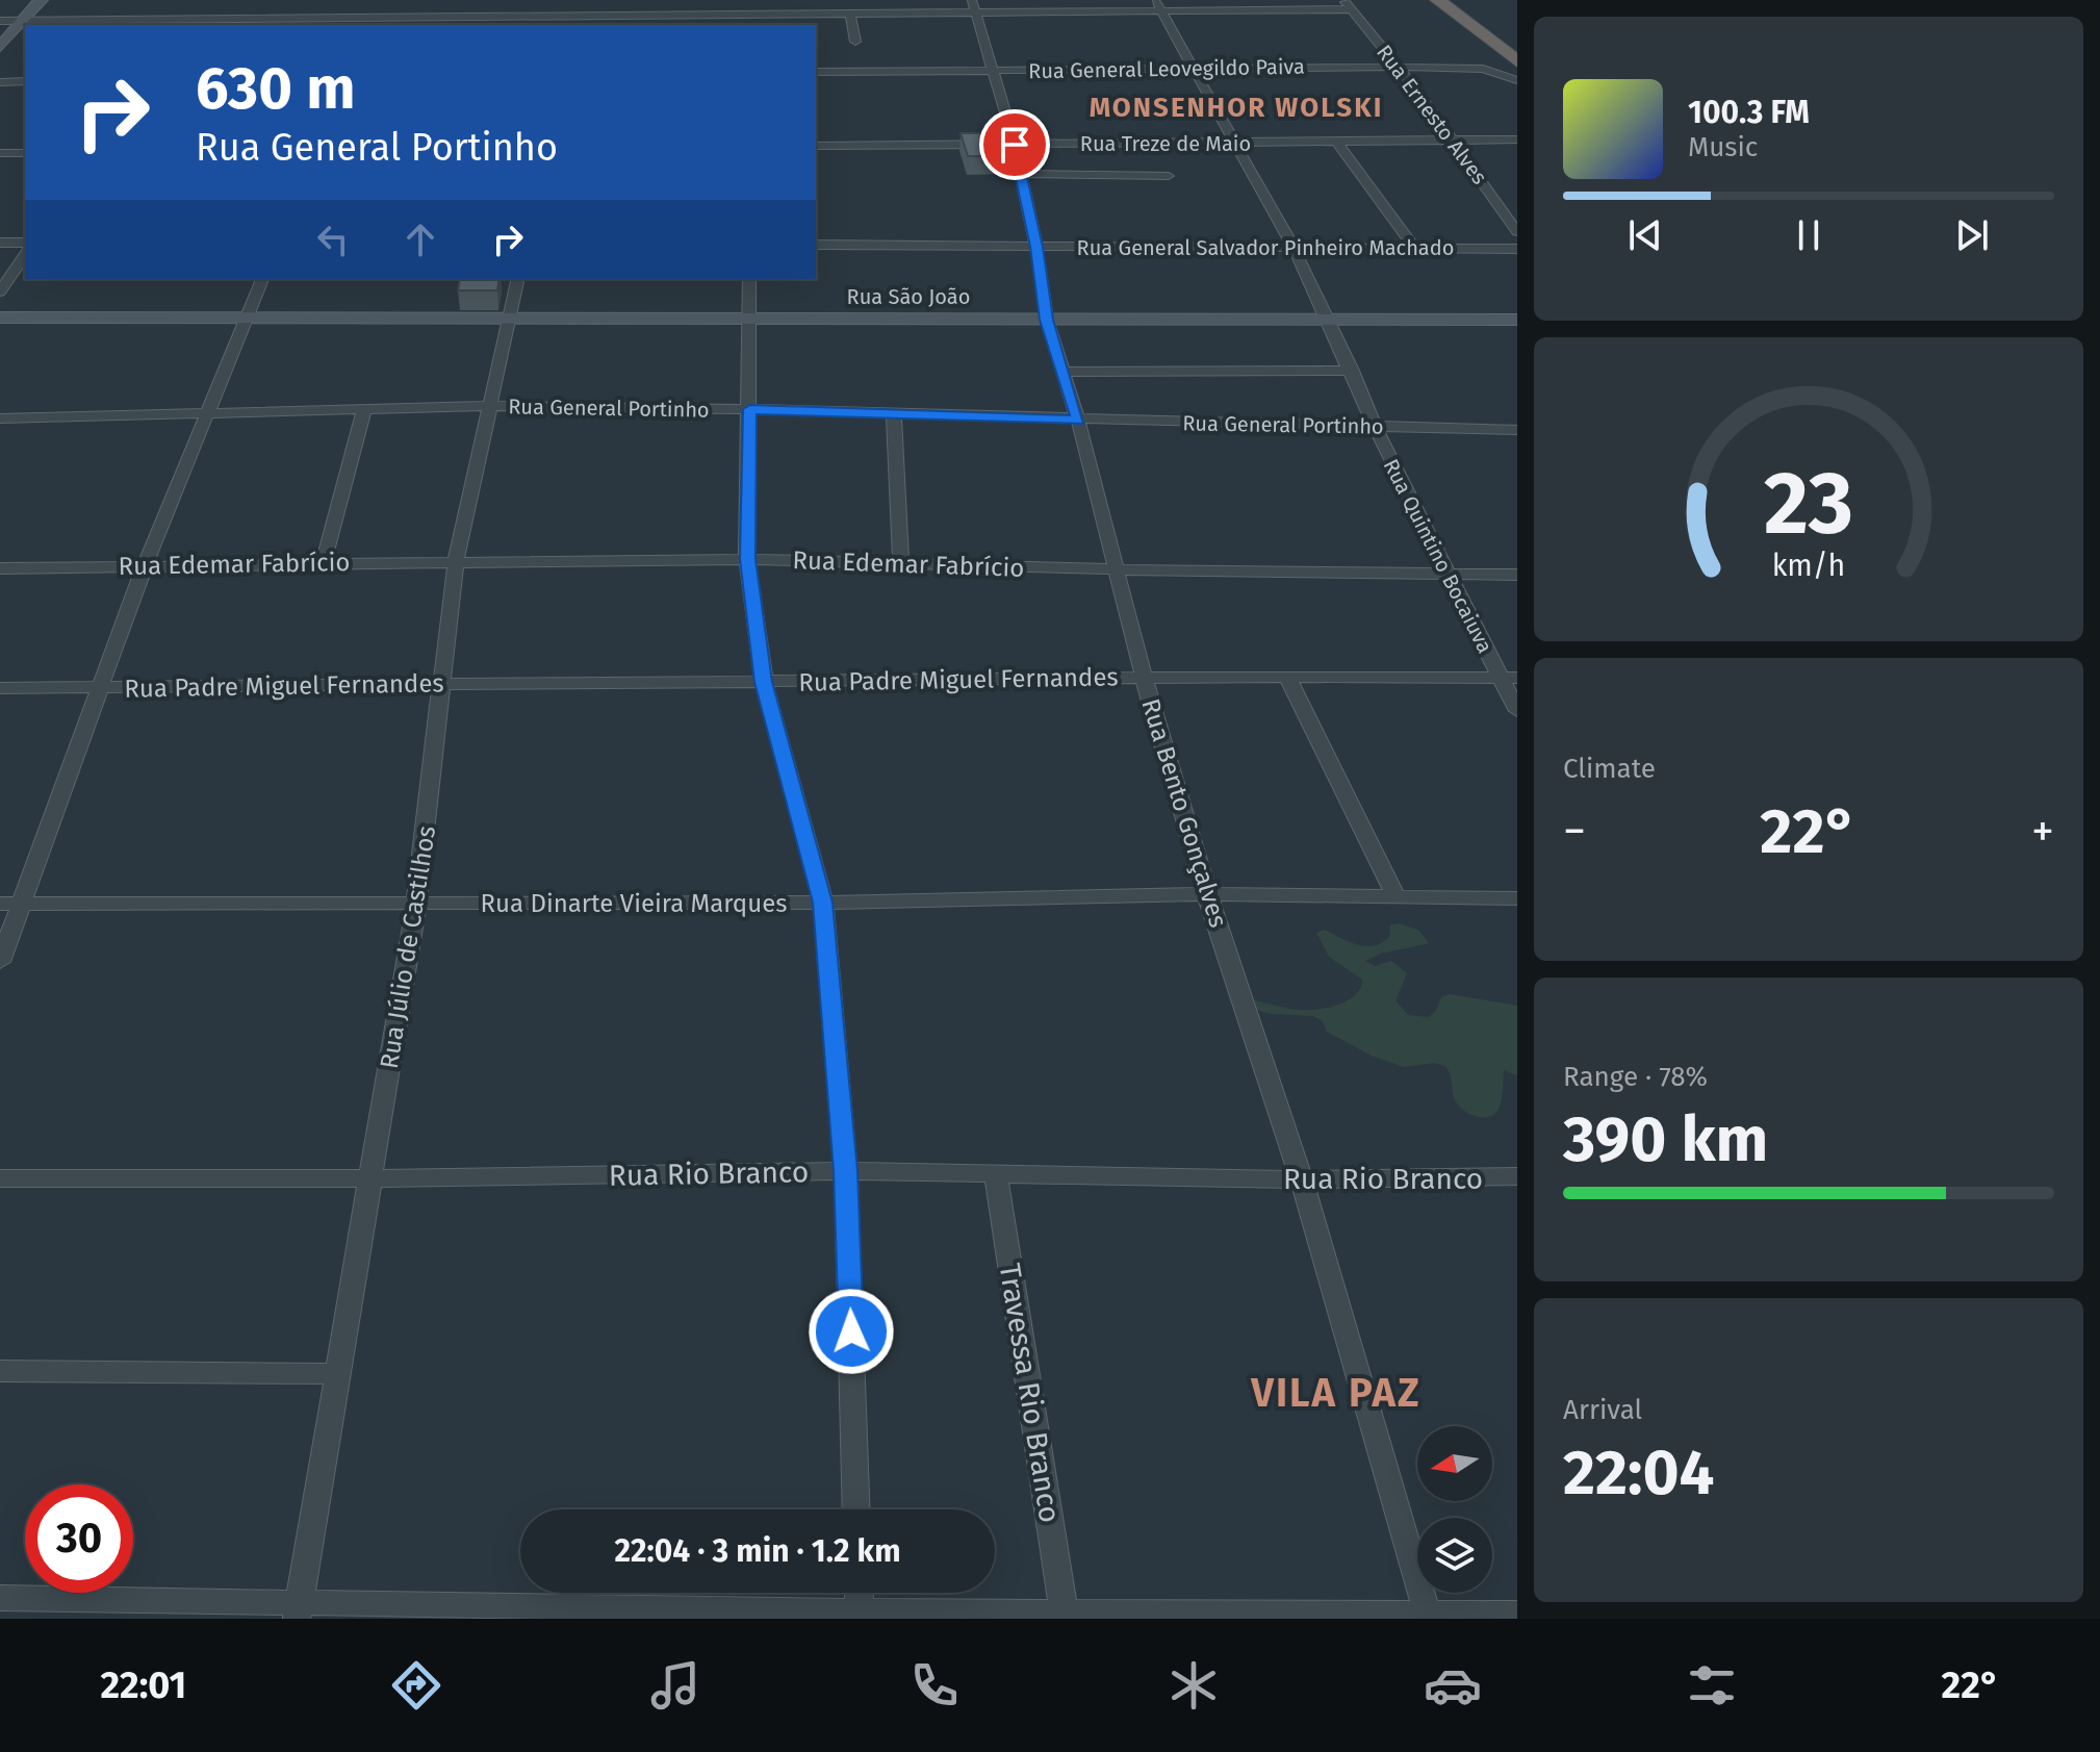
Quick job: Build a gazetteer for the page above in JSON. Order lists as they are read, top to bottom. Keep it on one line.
{"streets":{"main road":["Rua São João"],"street":["Rua General Leovegildo Paiva","Rua Ernesto Alves","Rua Treze de Maio","Rua General Salvador Pinheiro Machado","Rua General Portinho","Rua Quintino Bocaiuva","Rua Edemar Fabrício","Rua Padre Miguel Fernandes","Rua Bento Gonçalves","Rua Dinarte Vieira Marques","Rua Júlio de Castilhos","Rua Rio Branco","Travessa Rio Branco"]},"crossings":[["Rua General Leovegildo Paiva","Rua Ernesto Alves"],["Rua General Leovegildo Paiva","Rua Quintino Bocaiuva"],["Rua General Leovegildo Paiva","Rua Bento Gonçalves"],["Rua Ernesto Alves","Rua Treze de Maio"],["Rua Treze de Maio","Rua Quintino Bocaiuva"],["Rua Treze de Maio","Rua Bento Gonçalves"],["Rua General Salvador Pinheiro Machado","Rua Quintino Bocaiuva"],["Rua General Salvador Pinheiro Machado","Rua Bento Gonçalves"],["Rua São João","Rua Quintino Bocaiuva"],["Rua São João","Rua Bento Gonçalves"],["Rua São João","Rua Júlio de Castilhos"],["Rua General Portinho","Rua Quintino Bocaiuva"],["Rua General Portinho","Rua Bento Gonçalves"],["Rua General Portinho","Rua Júlio de Castilhos"],["Rua Quintino Bocaiuva","Rua Edemar Fabrício"],["Rua Quintino Bocaiuva","Rua Padre Miguel Fernandes"],["Rua Edemar Fabrício","Rua Bento Gonçalves"],["Rua Edemar Fabrício","Rua Júlio de Castilhos"],["Rua Padre Miguel Fernandes","Rua Bento Gonçalves"],["Rua Padre Miguel Fernandes","Rua Júlio de Castilhos"],["Rua Bento Gonçalves","Rua Dinarte Vieira Marques"],["Rua Bento Gonçalves","Rua Rio Branco"],["Rua Dinarte Vieira Marques","Rua Júlio de Castilhos"],["Rua Júlio de Castilhos","Rua Rio Branco"],["Rua Rio Branco","Travessa Rio Branco"]],"districts":["MONSENHOR WOLSKI","VILA PAZ"],"north":"left","page":{"turn":["630 m","Rua General Portinho"],"song":["100.3 FM","Music"],"tile":["Climate",["Range · 78%","390 km"],["Arrival","22:04"]],"heat":["−","22°","+"],"limit":"30","trip":"22:04 · 3 min · 1.2 km","tabs":["22:01","22°"],"gauge":["23","km/h"]}}
